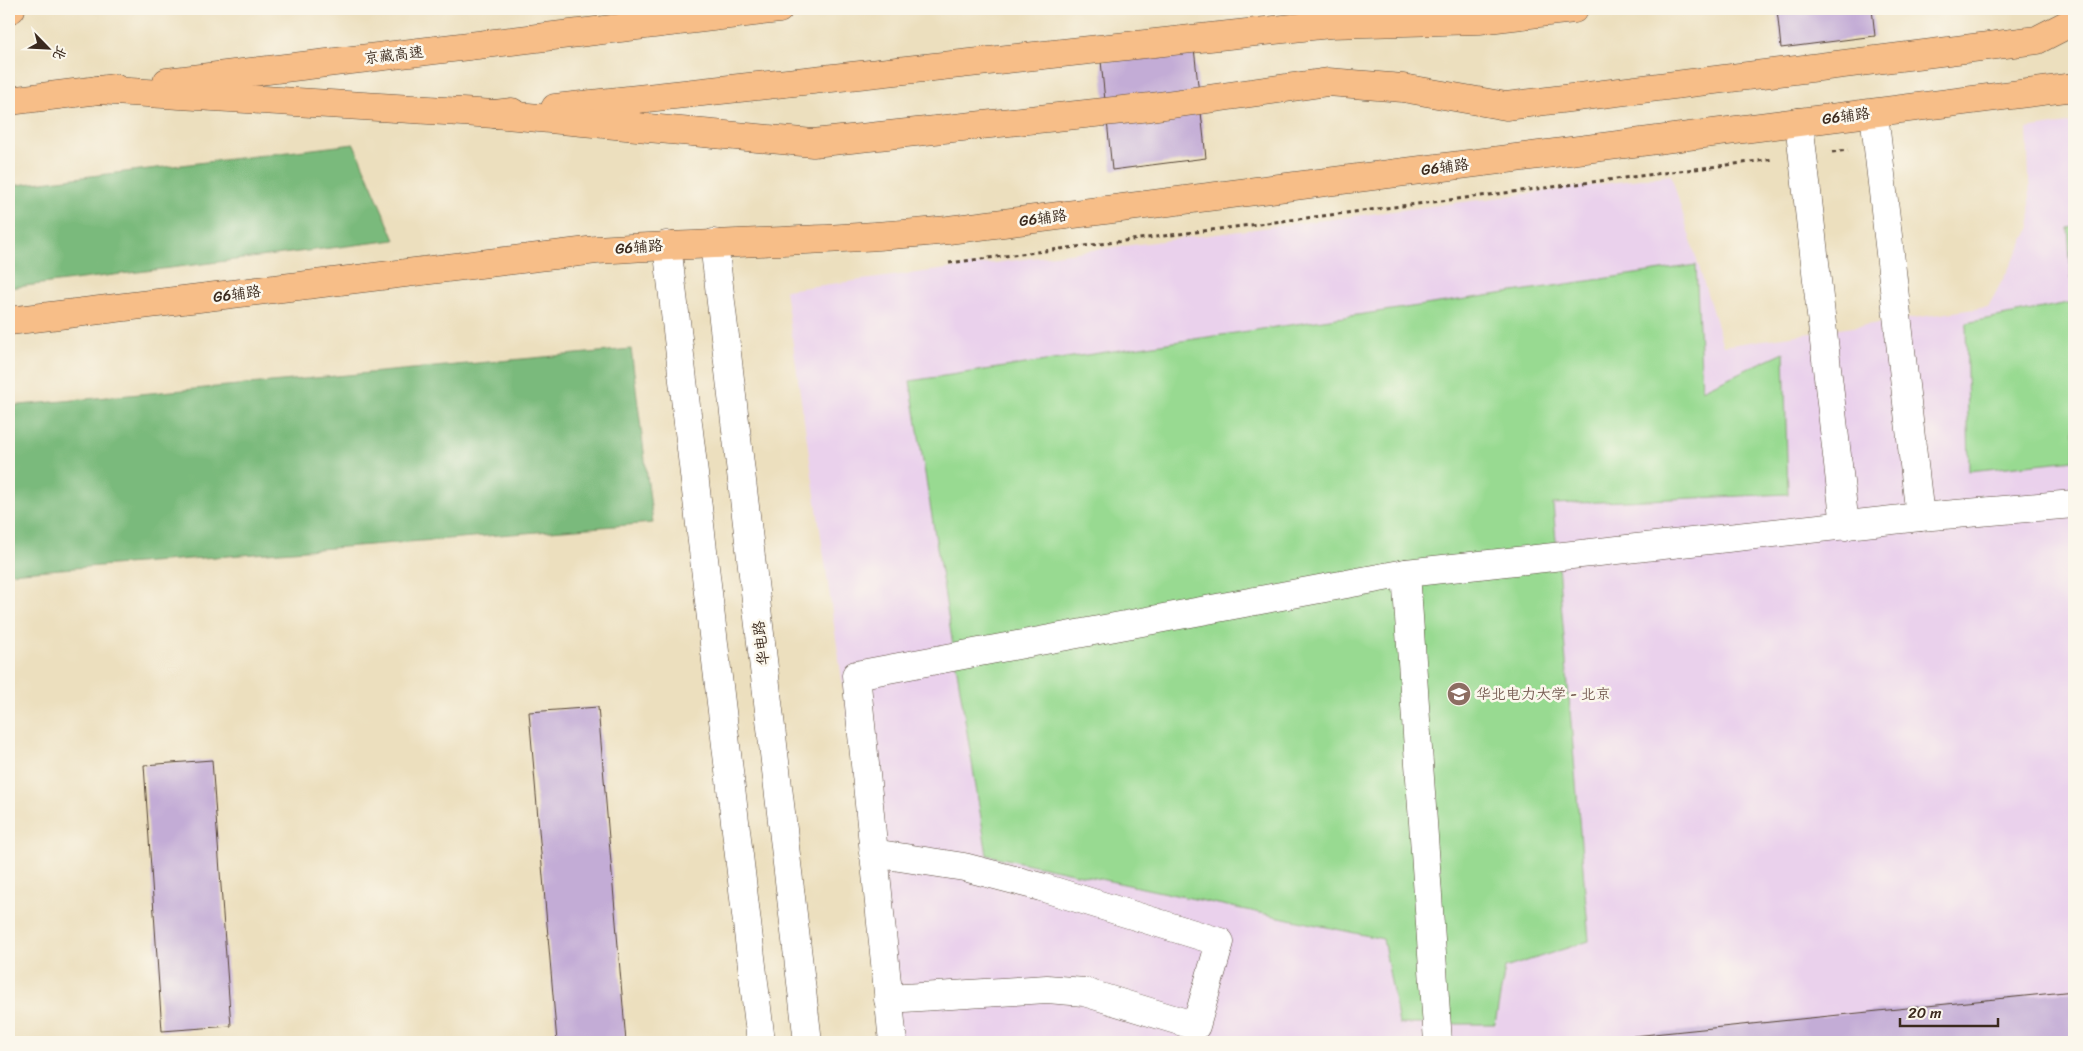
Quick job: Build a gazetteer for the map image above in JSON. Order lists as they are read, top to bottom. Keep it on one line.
{"streets":{"main road":["京藏高速","G6辅路"],"street":["华电路"]},"crossings":[["G6辅路","华电路"]],"places":{"school or university":["华北电力大学 - 北京"]},"scale_bar":"20 m","north":"bottom right"}
